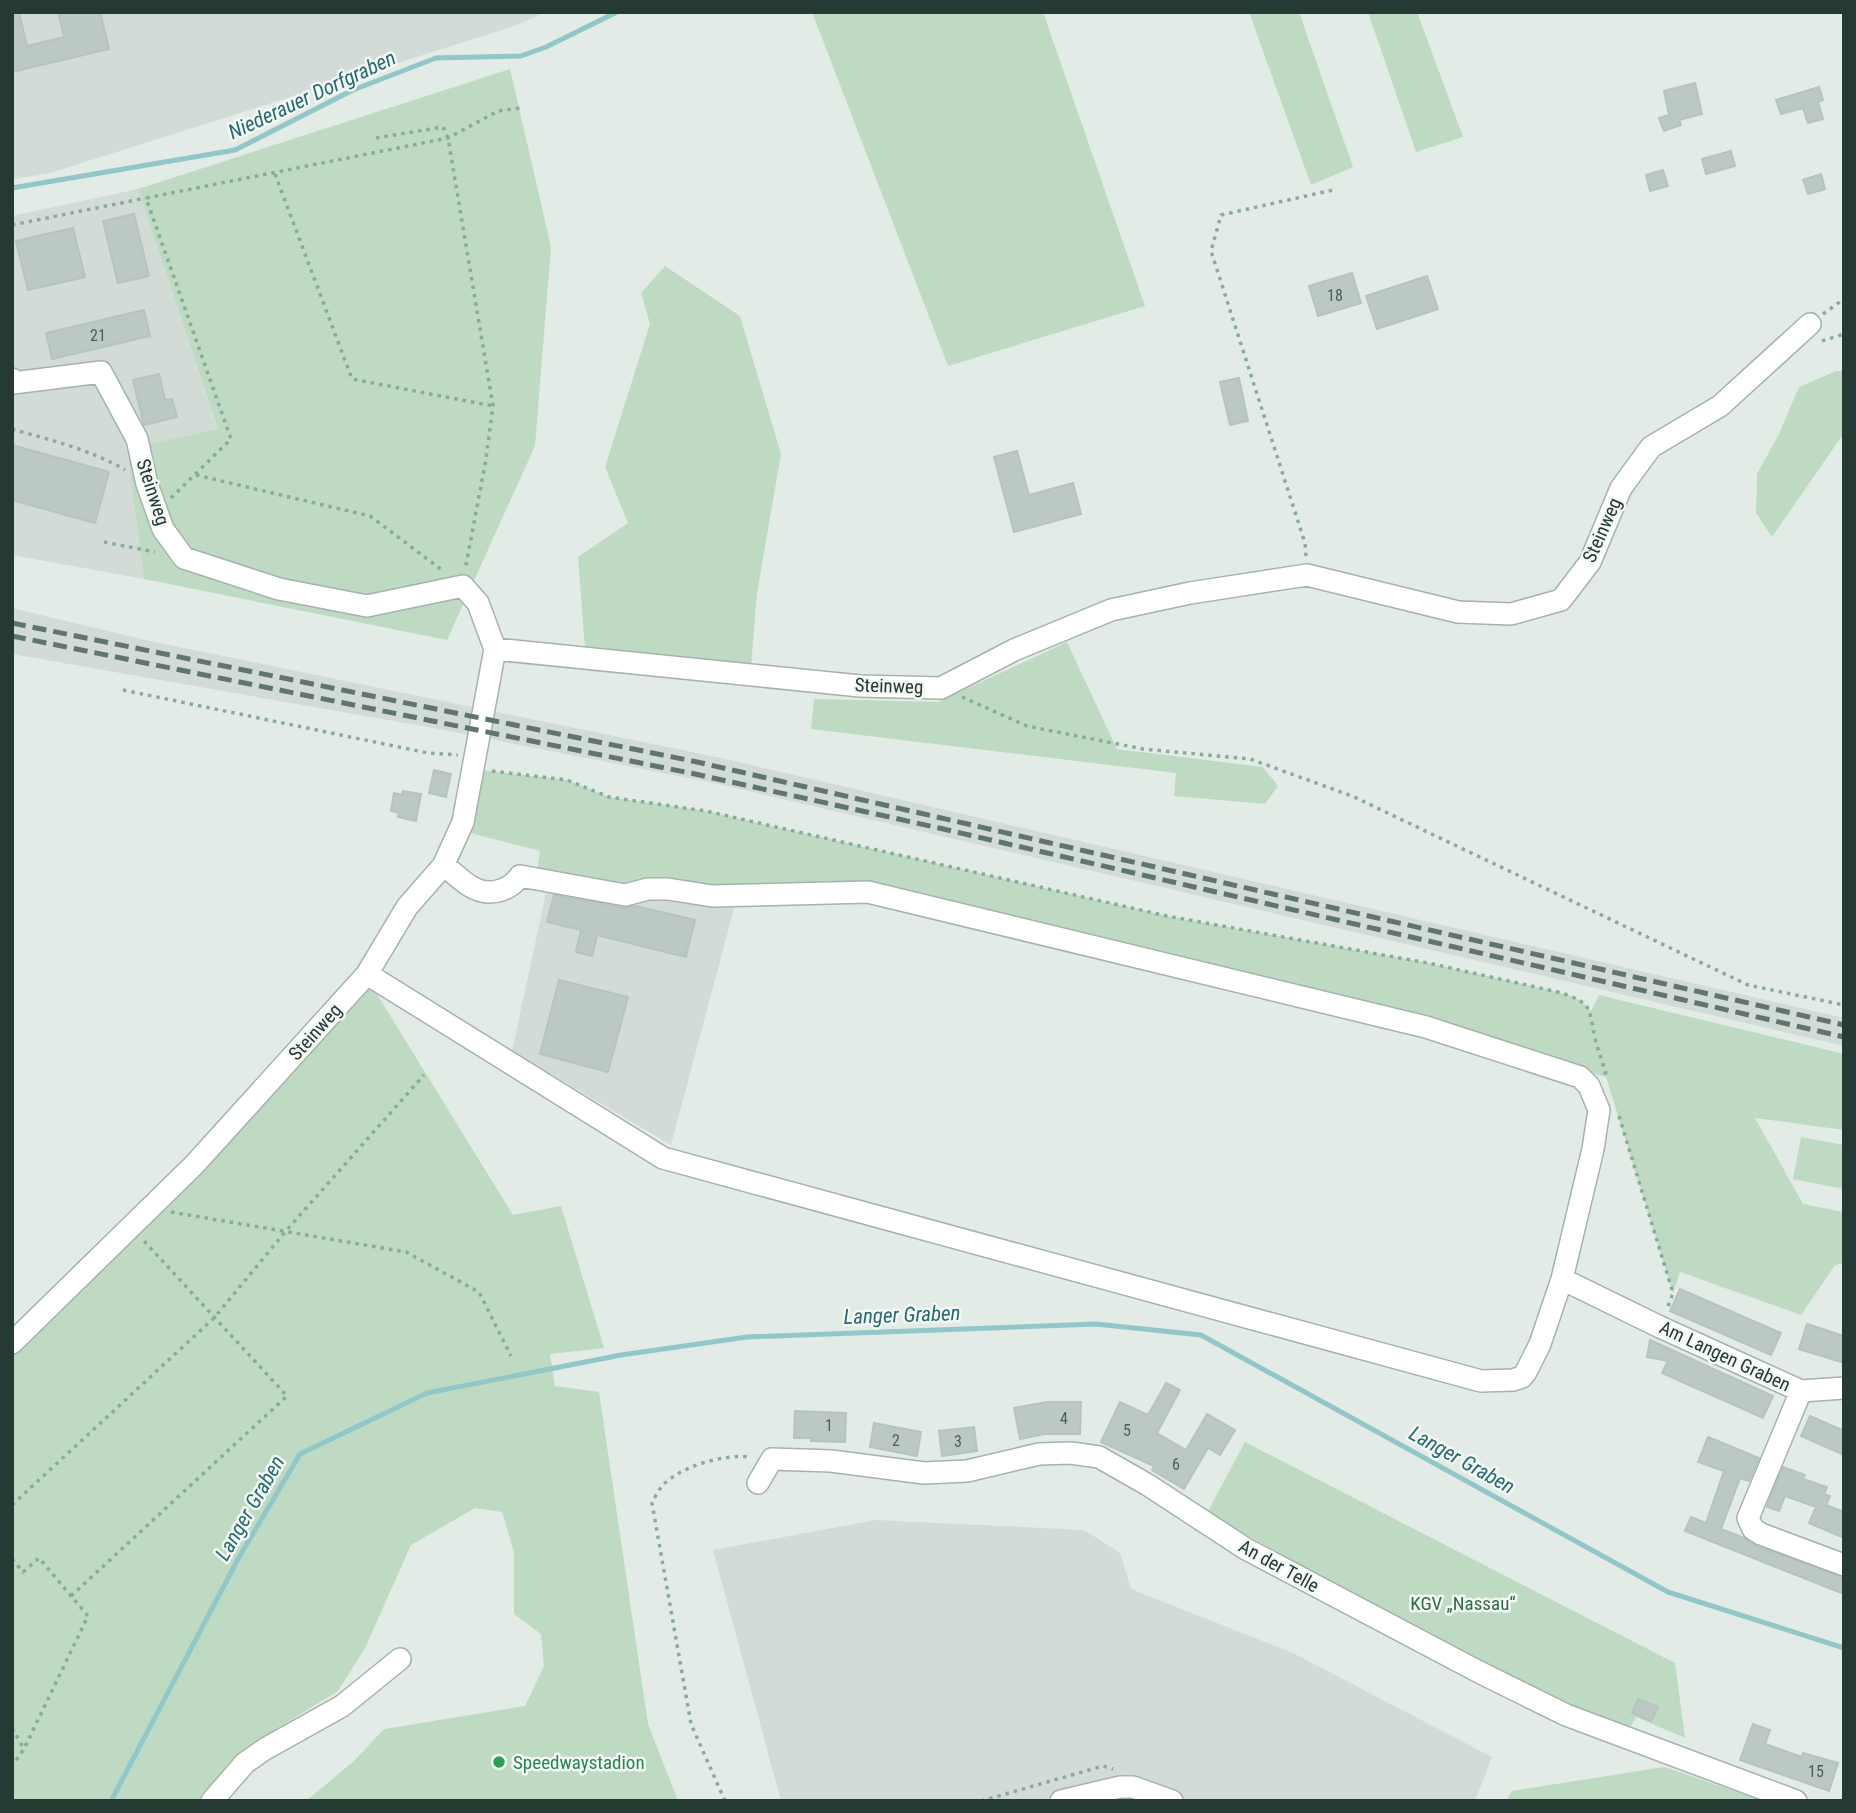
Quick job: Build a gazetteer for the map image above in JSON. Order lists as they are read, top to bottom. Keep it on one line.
{"streets":{"street":["Steinweg","Am Langen Graben","An der Telle"]},"water":["Niederauer Dorfgraben","Langer Graben"],"parks":["KGV „Nassau“"],"places":["Speedwaystadion"],"house_numbers":["18","21","4","1","5","2","3","6","15"]}
